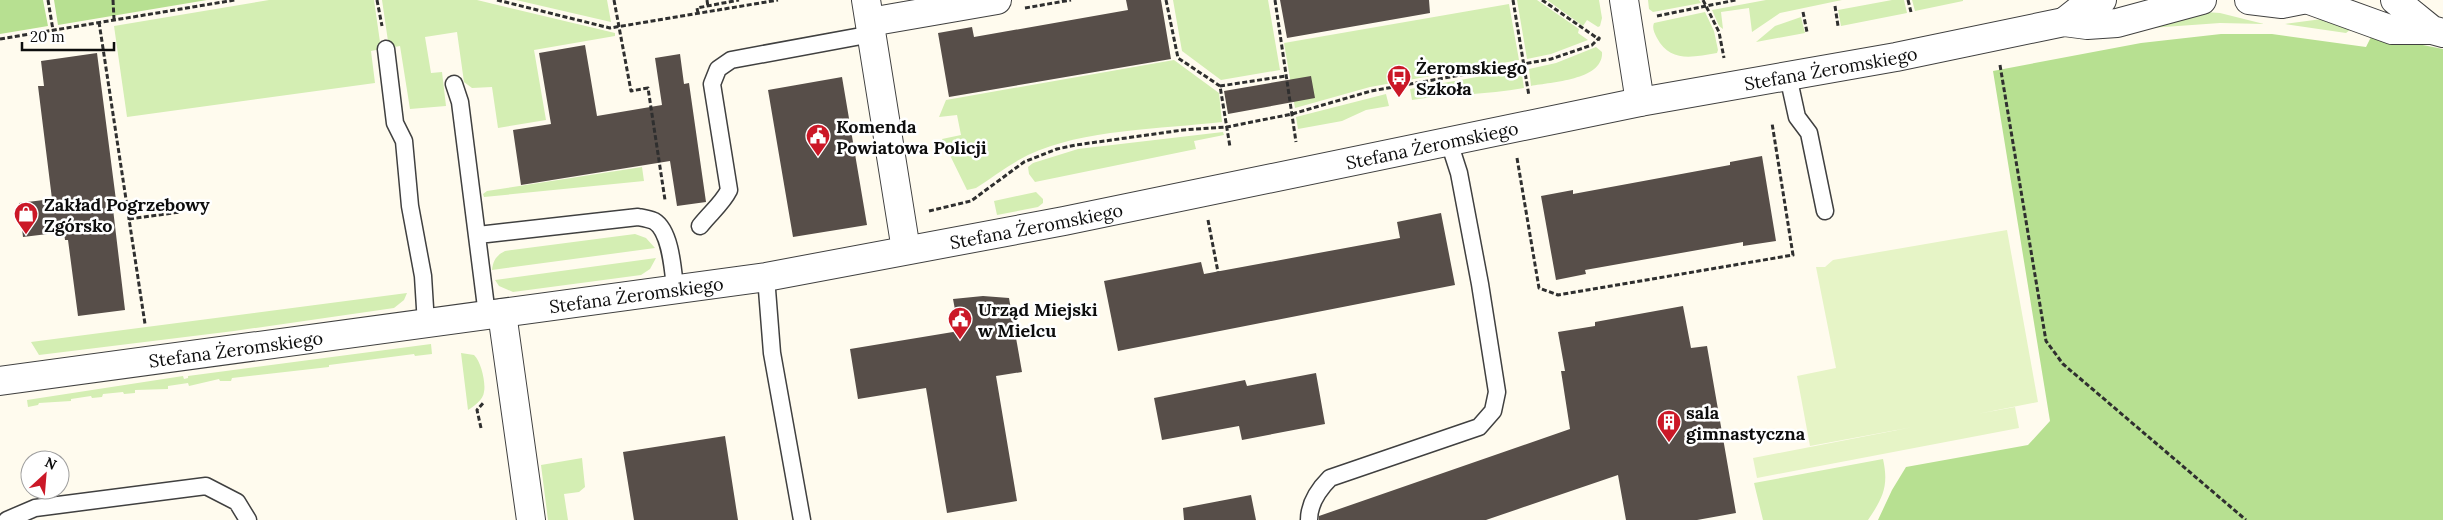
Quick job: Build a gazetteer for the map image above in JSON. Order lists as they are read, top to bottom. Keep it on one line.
{"streets":{"street":["Stefana Żeromskiego"]},"places":{"bus stop":["Żeromskiego Szkoła"],"public building":["Komenda Powiatowa Policji","Urząd Miejski w Mielcu"],"shop":["Zakład Pogrzebowy Zgórsko"],"building":["sala gimnastyczna"]},"scale_bar":"20 m","north":"top right"}
